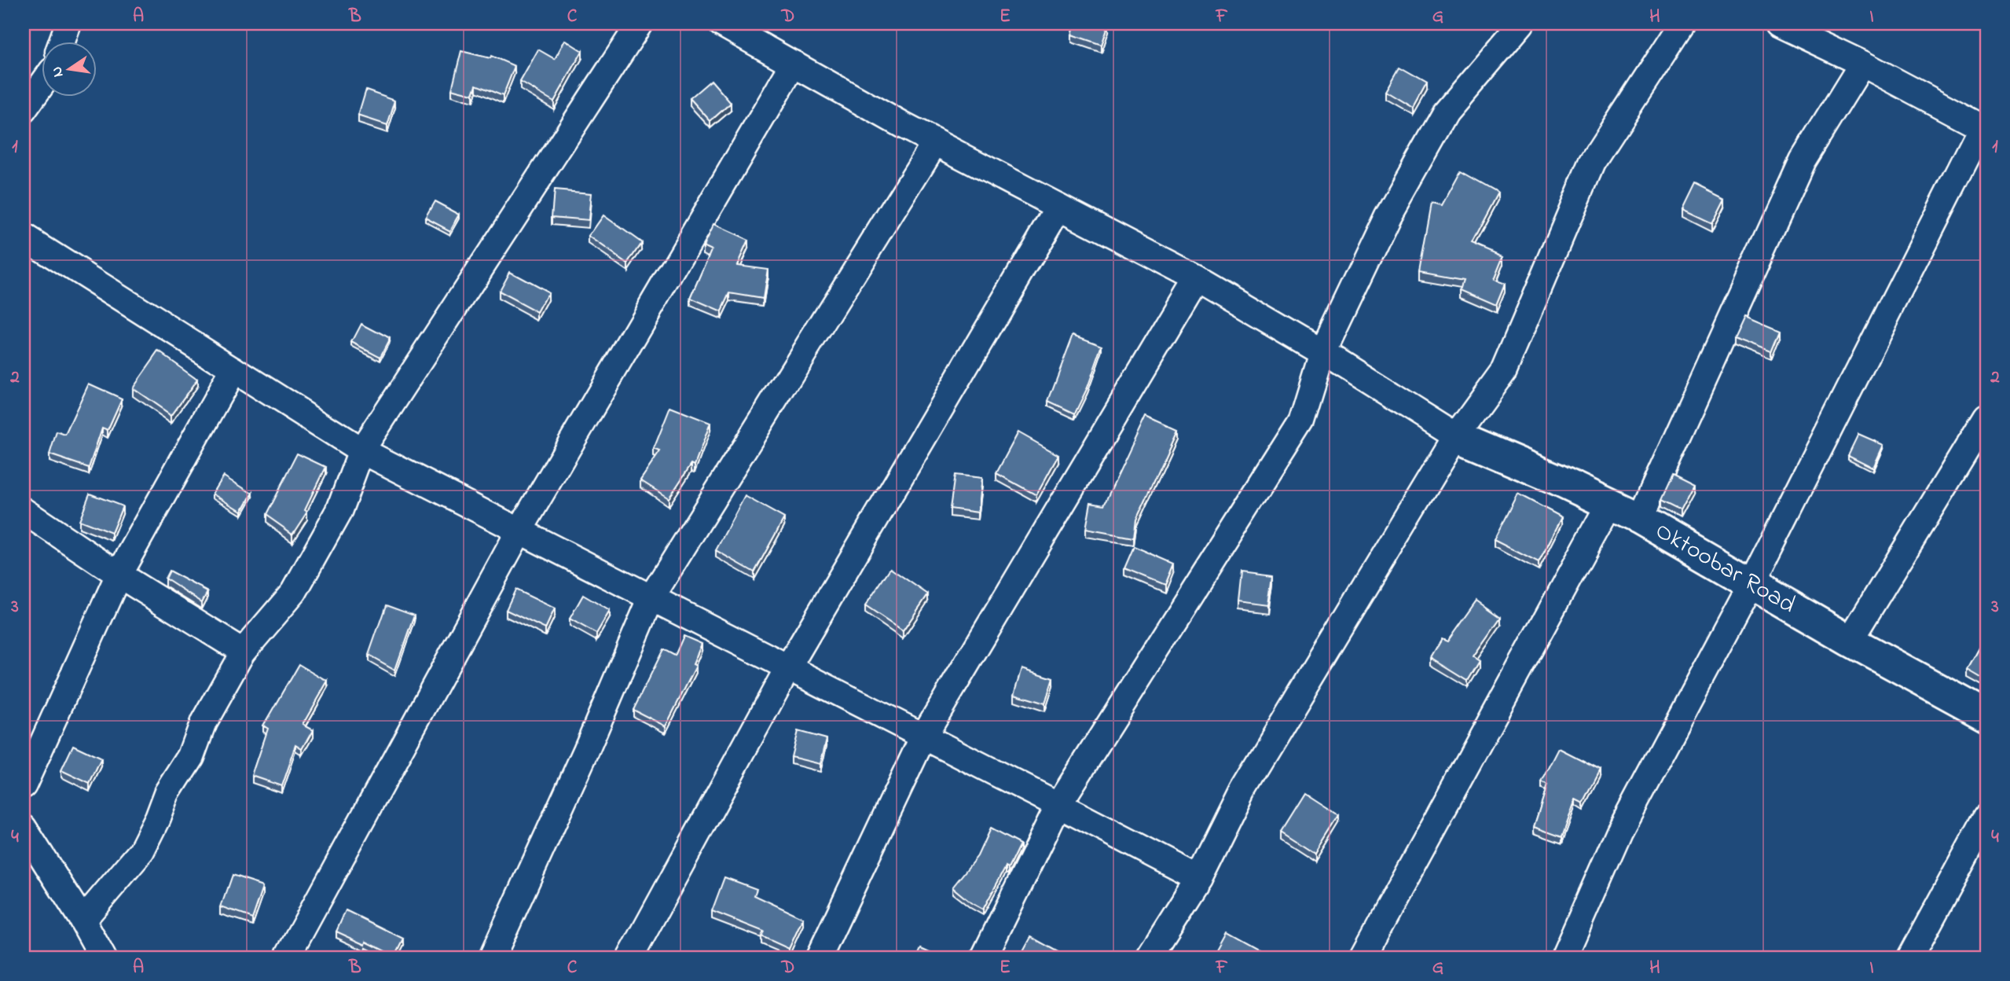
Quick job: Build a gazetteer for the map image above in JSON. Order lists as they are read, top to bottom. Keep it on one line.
{"streets":{"street":["Oktoobar Road"]},"north":"left","grid":{"columns":["A","B","C","D","E","F","G","H","I"],"rows":["1","2","3","4"]}}
